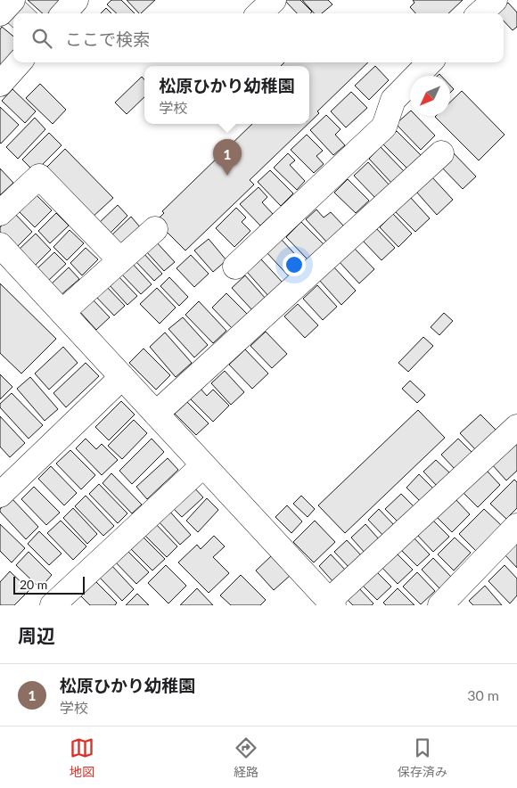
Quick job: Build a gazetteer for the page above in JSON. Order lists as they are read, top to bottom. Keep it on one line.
{"scale_bar":"20 m","north":"bottom left","page":{"search":"ここで検索","popup":["松原ひかり幼稚園","学校"],"pins":"1","scale":"20 m","heading":"周辺","list":[{"mark":"1","name":"松原ひかり幼稚園","note":"学校","value":"30 m"}],"nav":["地図","経路","保存済み"]}}
